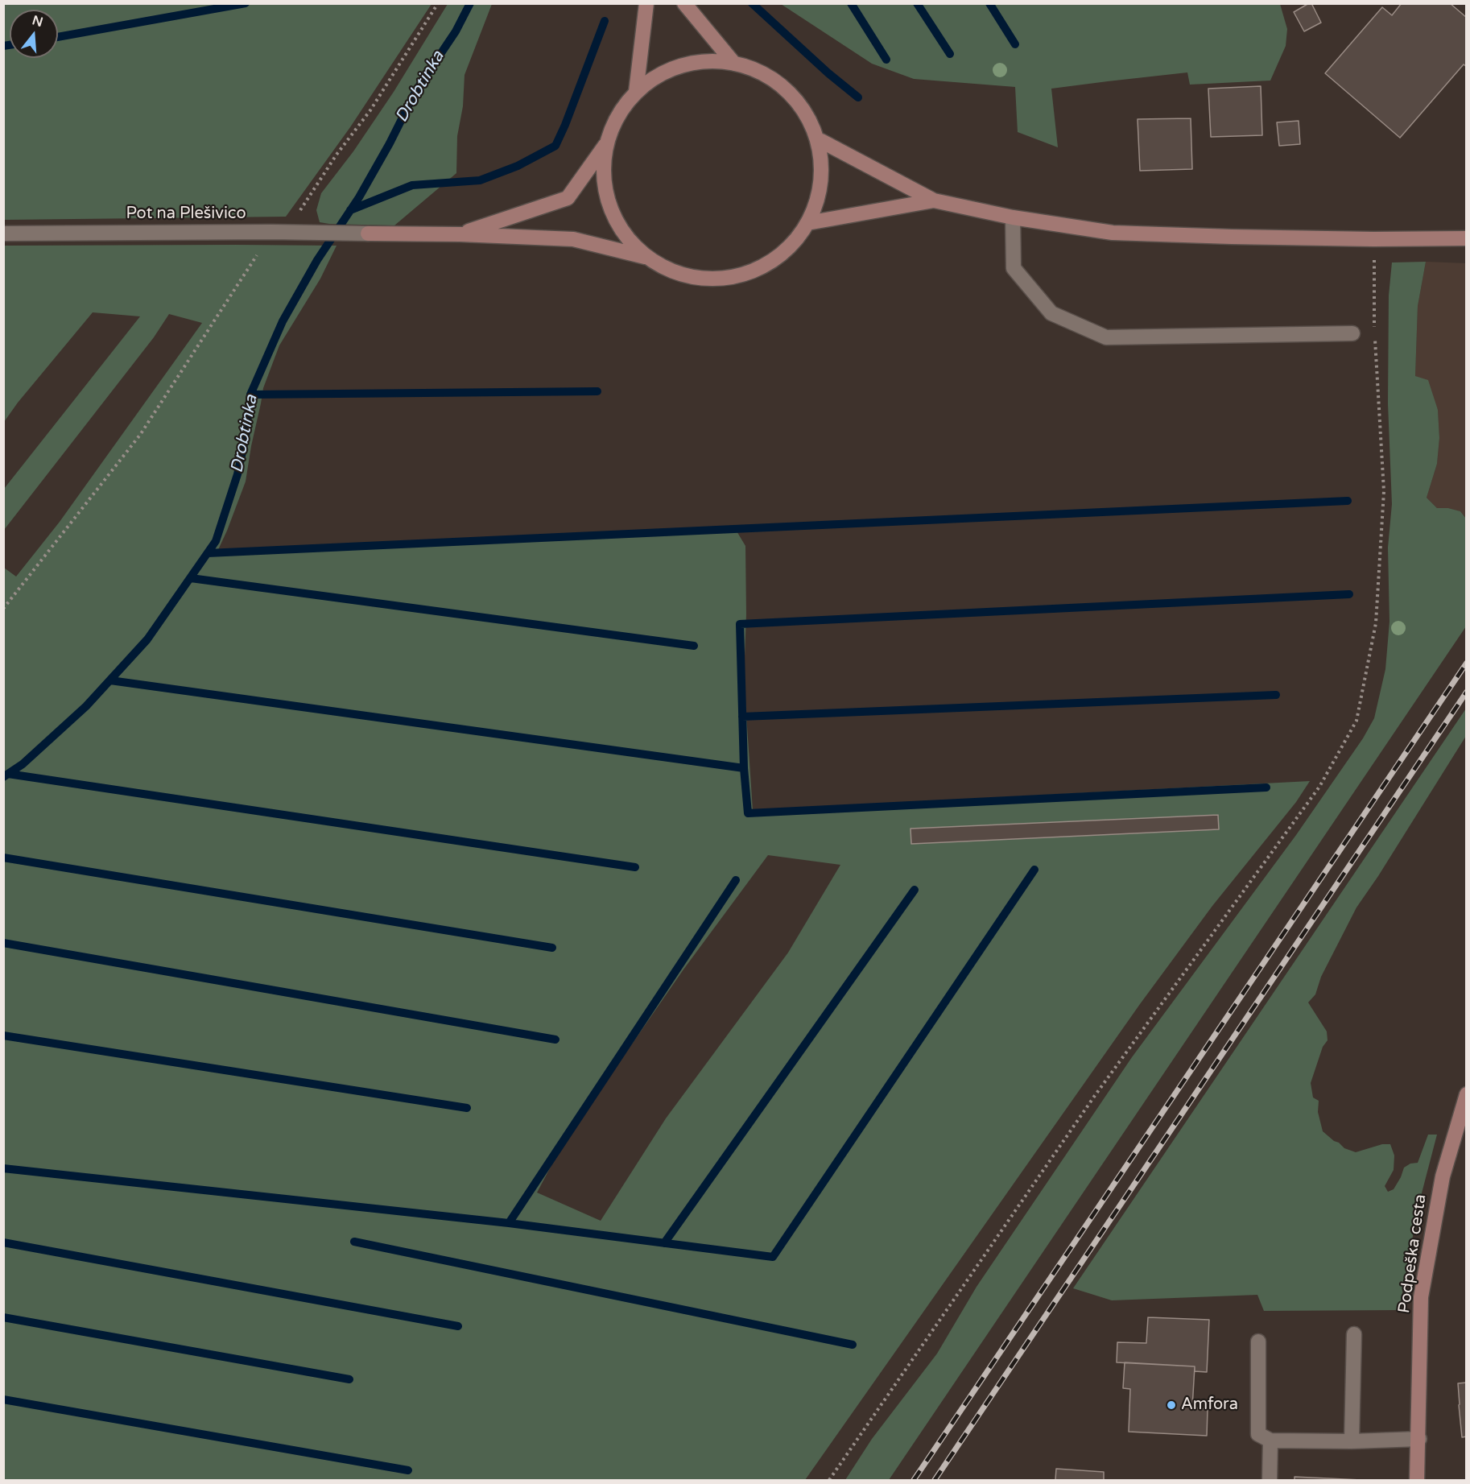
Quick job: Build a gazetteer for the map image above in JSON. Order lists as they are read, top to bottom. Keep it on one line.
{"streets":{"main road":["Podpeška cesta"],"street":["Pot na Plešivico"]},"water":["Drobtinka"],"places":["Amfora"],"north":"top"}
